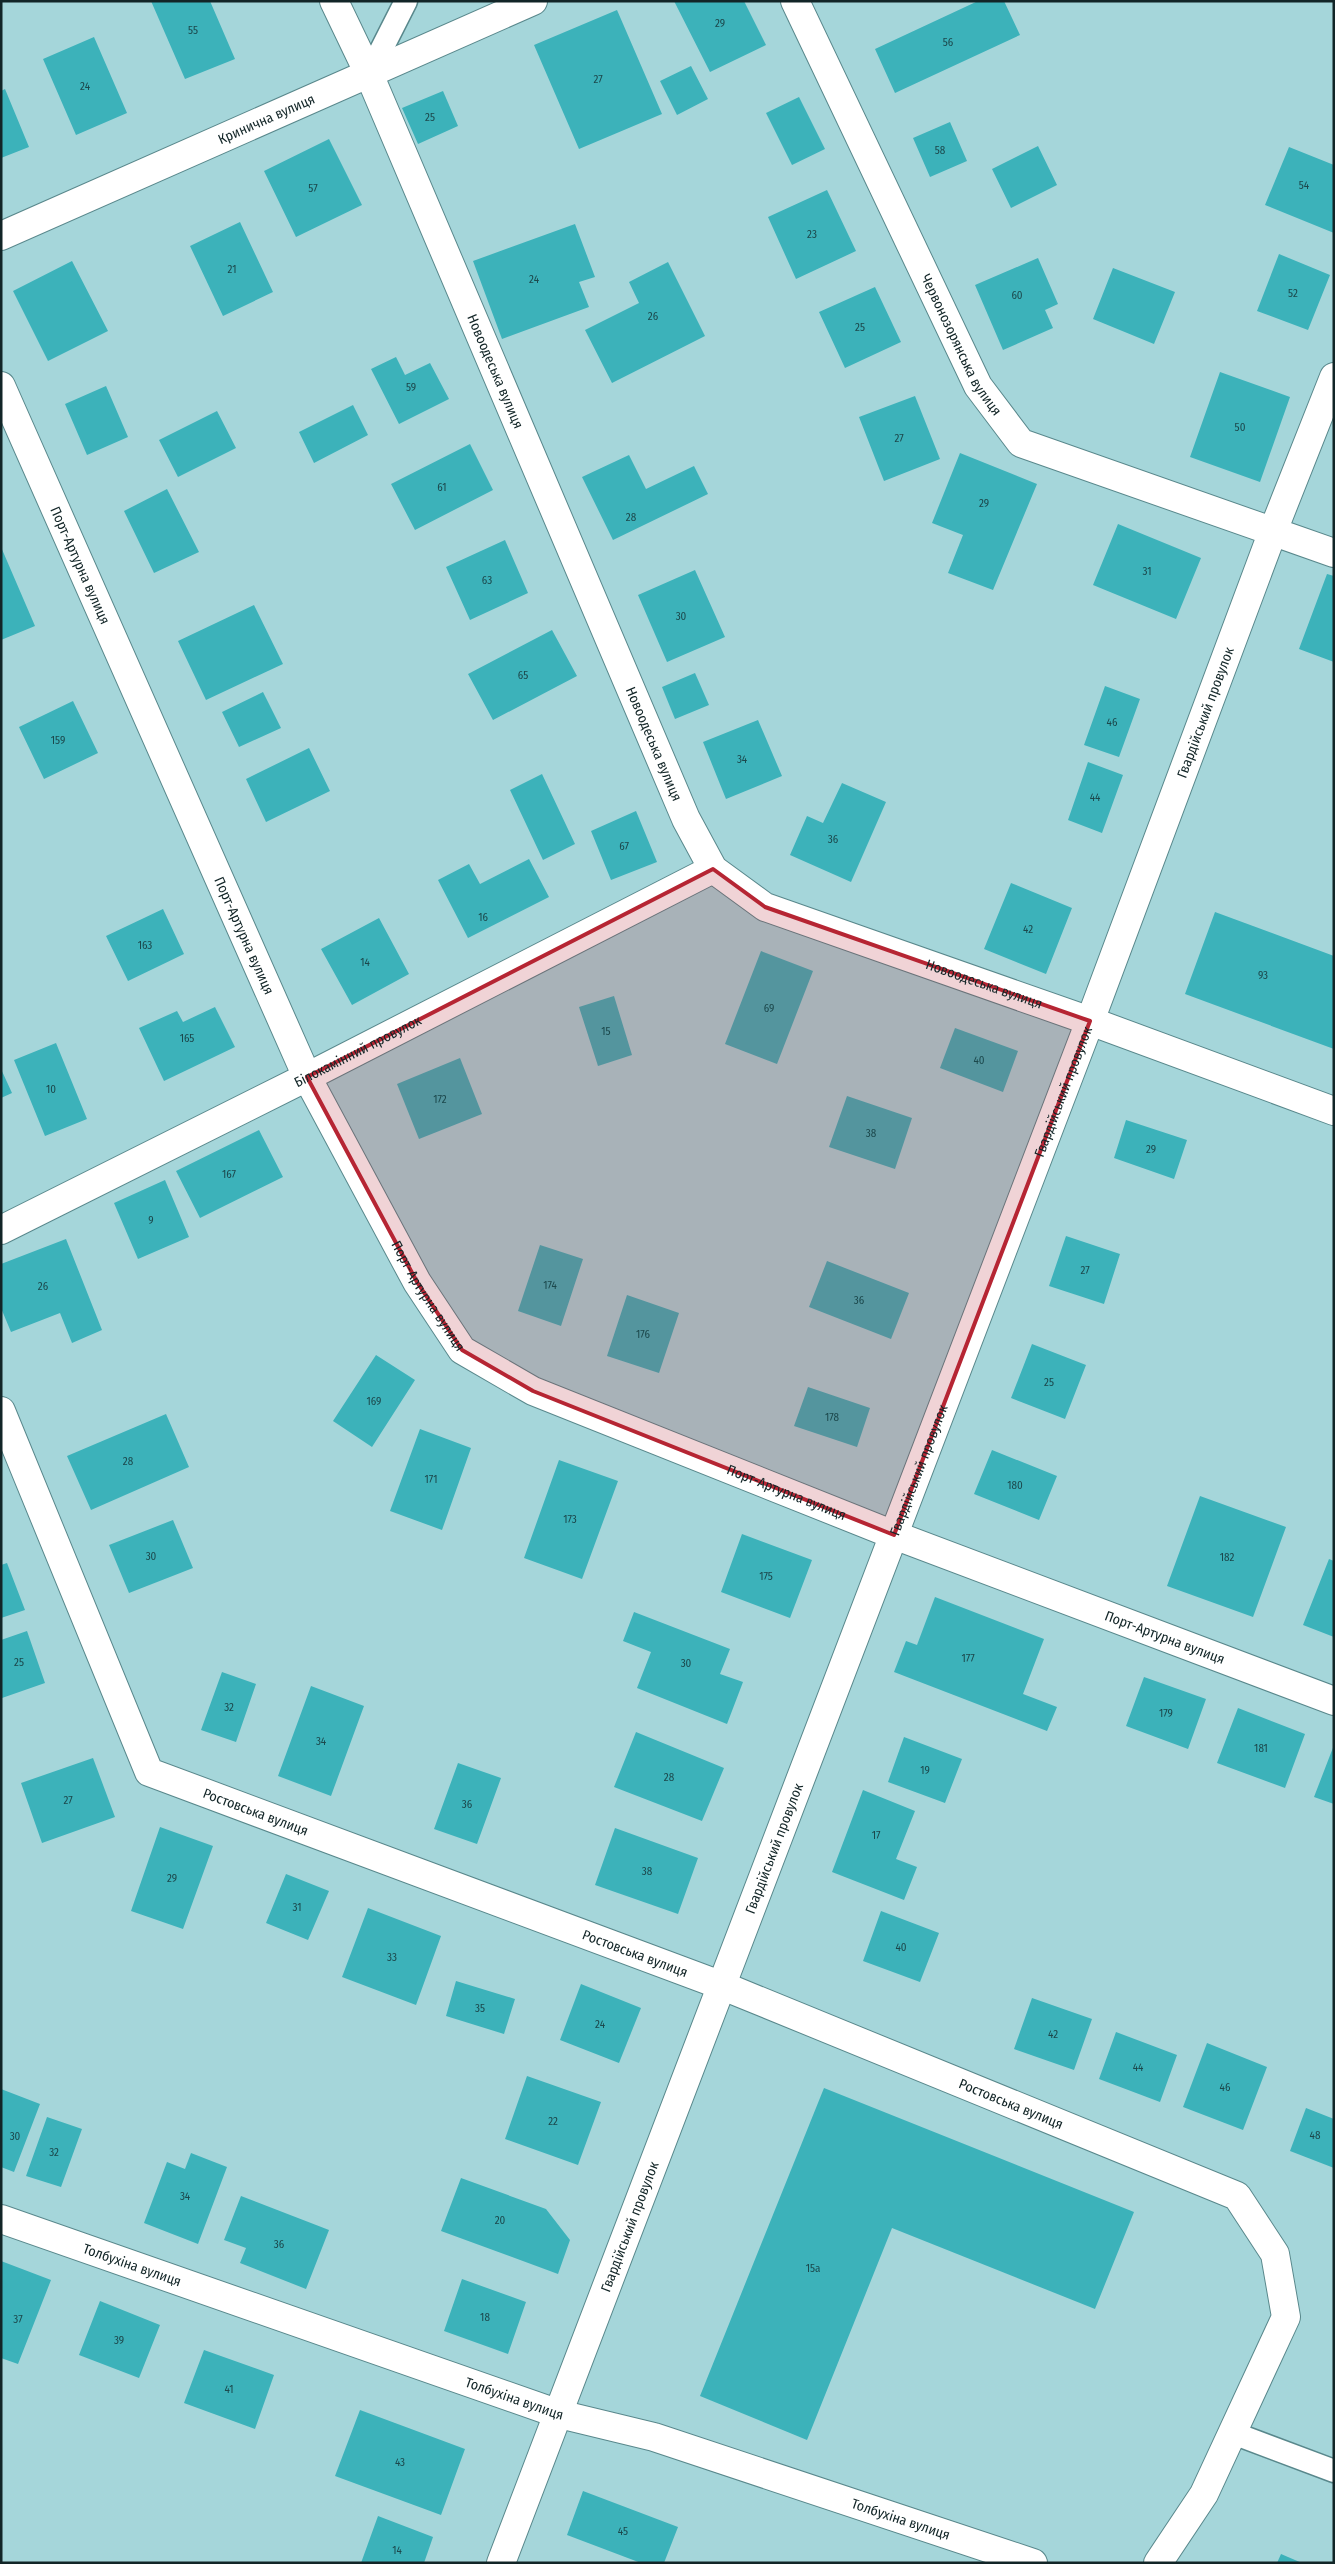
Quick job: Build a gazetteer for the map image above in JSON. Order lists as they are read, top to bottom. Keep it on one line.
{"streets":{"street":["Кринична вулиця","Червонозорянська вулиця","Новоодеська вулиця","Порт-Артурна вулиця","Гвардійський провулок","Білокамінний провулок","Ростовська вулиця","Толбухіна вулиця"]},"crossings":[["Кринична вулиця","Новоодеська вулиця"],["Червонозорянська вулиця","Гвардійський провулок"],["Новоодеська вулиця","Гвардійський провулок"],["Новоодеська вулиця","Білокамінний провулок"],["Порт-Артурна вулиця","Гвардійський провулок"],["Порт-Артурна вулиця","Білокамінний провулок"],["Гвардійський провулок","Ростовська вулиця"],["Гвардійський провулок","Толбухіна вулиця"]],"house_numbers":["29","55","56","27","24","25","58","54","57","23","21","24","52","60","26","25","59","50","27","61","29","28","31","63","30","65","46","159","34","44","36","67","16","42","163","14","93","69","15","165","40","10","172","38","29","167","9","27","174","26","36","176","25","169","178","28","171","180","173","30","182","175","177","25","30","32","179","34","181","19","28","27","36","17","38","29","31","40","33","35","24","42","44","46","22","48","30","32","34","20","36","15а","18","37","39","41","43","45","14"]}
